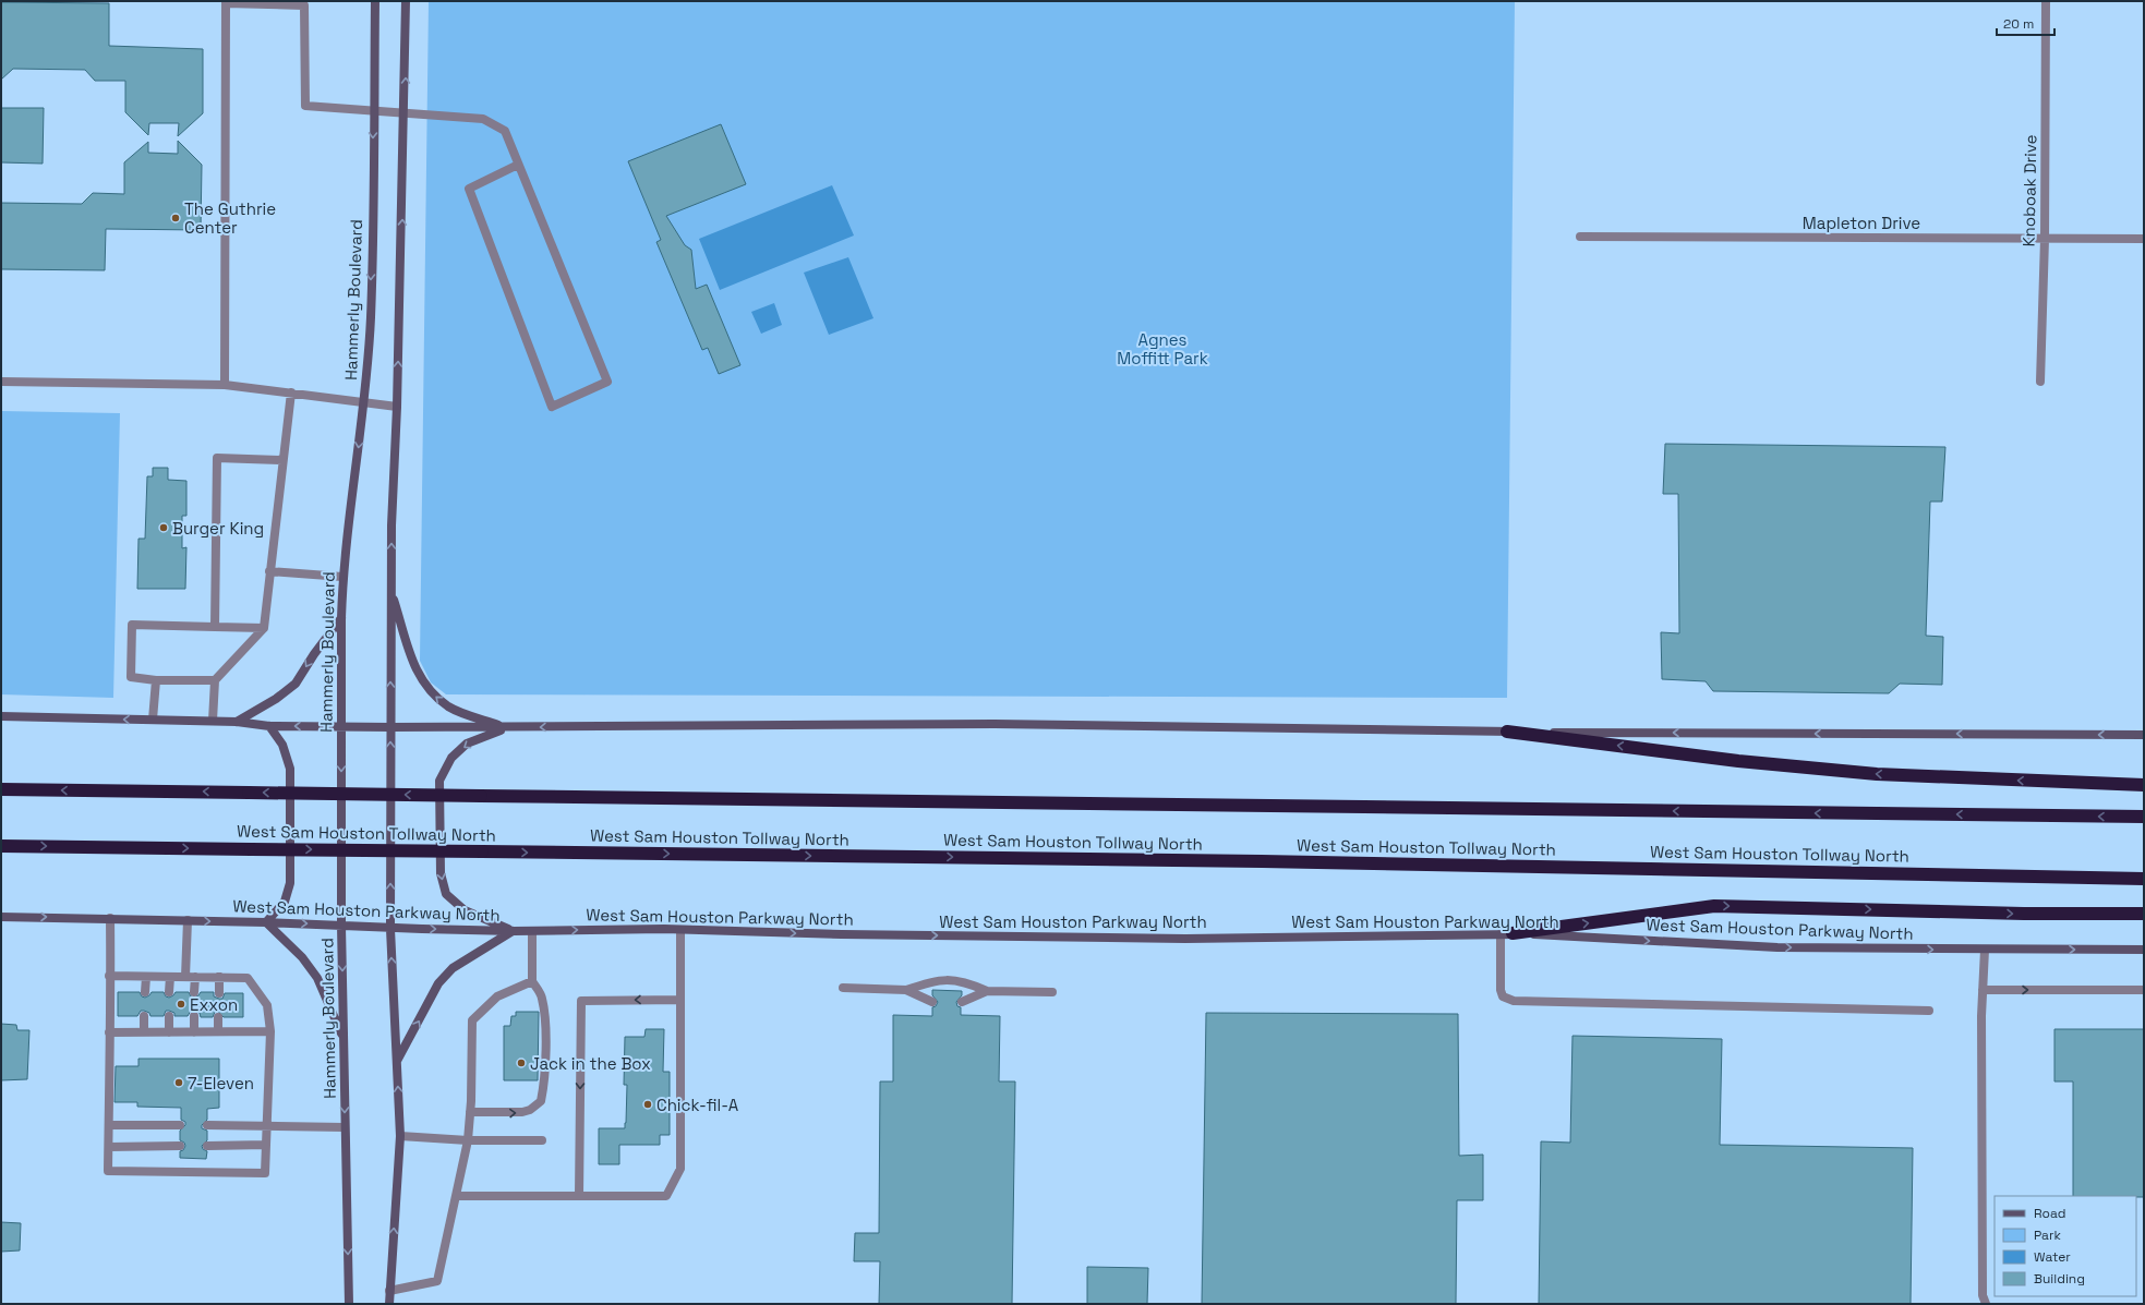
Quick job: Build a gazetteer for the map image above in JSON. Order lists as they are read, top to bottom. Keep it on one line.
{"streets":{"highway":["West Sam Houston Tollway North"],"main road":["Hammerly Boulevard","West Sam Houston Parkway North"],"street":["Knoboak Drive","Mapleton Drive"]},"crossings":[["Knoboak Drive","Mapleton Drive"],["Hammerly Boulevard","West Sam Houston Parkway North"]],"one_way":["West Sam Houston Parkway North"],"parks":["Agnes Moffitt Park"],"places":["The Guthrie Center","Burger King","Exxon","Jack in the Box","7-Eleven","Chick-fil-A"],"legend":["Road","Park","Water","Building"],"scale_bar":"20 m"}
